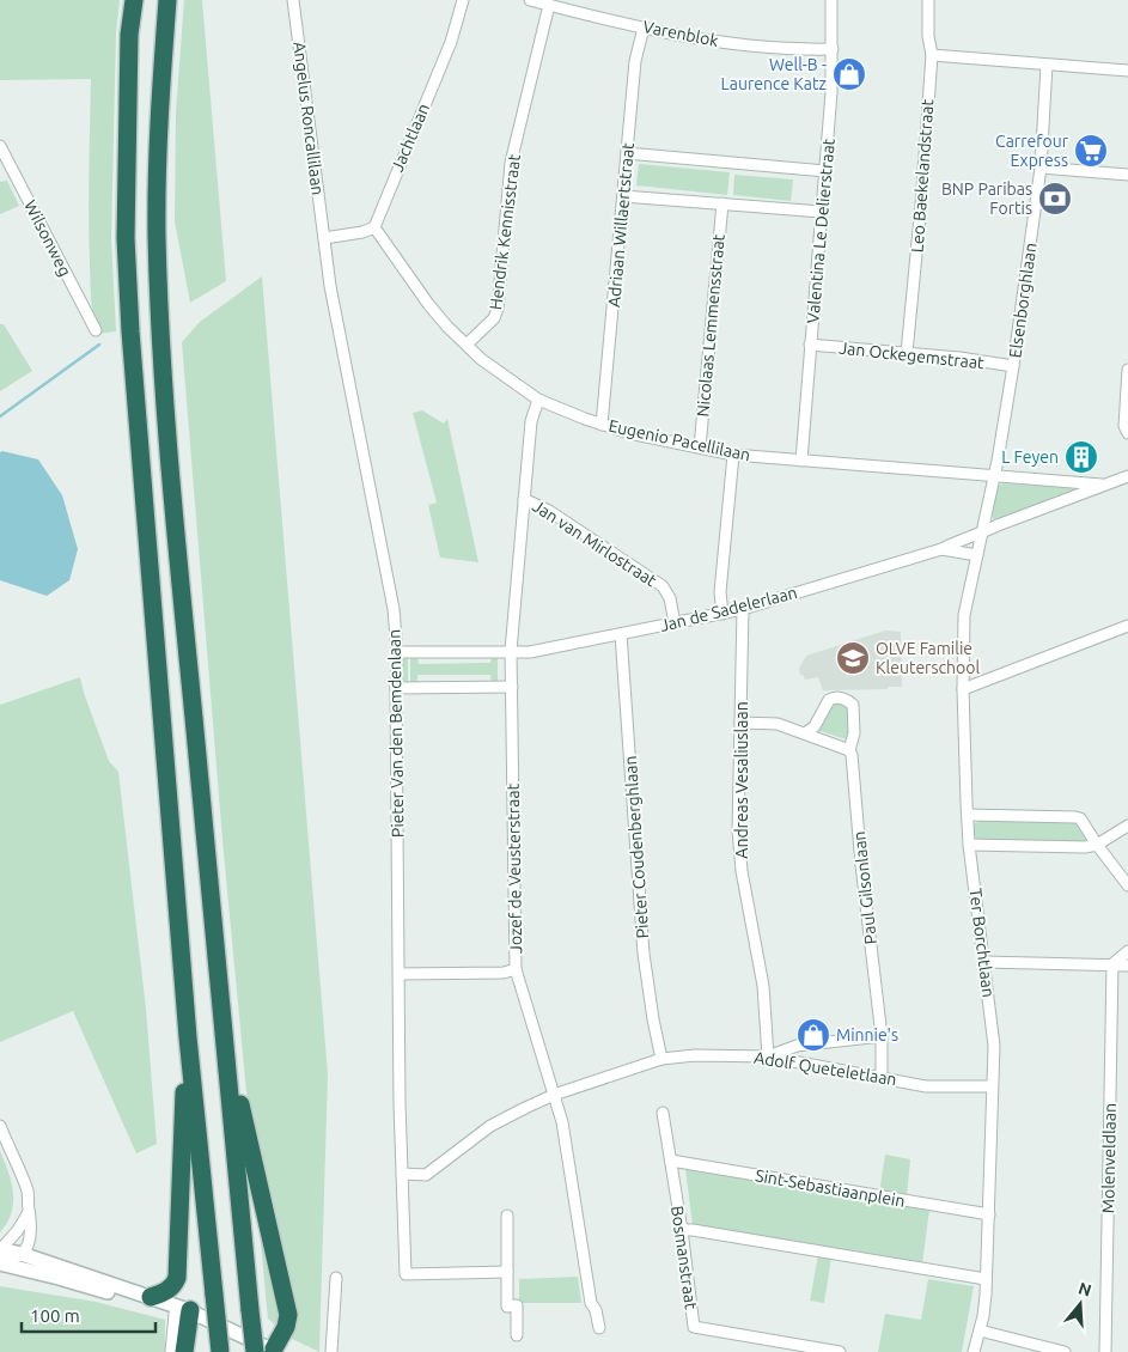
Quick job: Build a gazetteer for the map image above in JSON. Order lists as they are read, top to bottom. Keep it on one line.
{"streets":{"street":["Varenblok","Angelus Roncallilaan","Jachtlaan","Leo Baekelandstraat","Adriaan Willaertstraat","Valentina Le Delierstraat","Hendrik Kennisstraat","Wilsonweg","Elsenborghlaan","Nicolaas Lemmensstraat","Jan Ockegemstraat","Eugenio Pacellilaan","Jan van Mirlostraat","Jan de Sadelerlaan","Pieter Van den Bemdenlaan","Andreas Vesaliuslaan","Pieter Coudenberghlaan","Jozef de Veusterstraat","Paul Gilsonlaan","Ter Borchtlaan","Adolf Queteletlaan","Molenveldlaan","Sint-Sebastiaanplein","Bosmanstraat"]},"crossings":[["Varenblok","Adriaan Willaertstraat"],["Varenblok","Valentina Le Delierstraat"],["Varenblok","Hendrik Kennisstraat"],["Angelus Roncallilaan","Pieter Van den Bemdenlaan"],["Jachtlaan","Eugenio Pacellilaan"],["Leo Baekelandstraat","Jan Ockegemstraat"],["Adriaan Willaertstraat","Eugenio Pacellilaan"],["Valentina Le Delierstraat","Jan Ockegemstraat"],["Valentina Le Delierstraat","Eugenio Pacellilaan"],["Hendrik Kennisstraat","Eugenio Pacellilaan"],["Elsenborghlaan","Jan Ockegemstraat"],["Elsenborghlaan","Eugenio Pacellilaan"],["Elsenborghlaan","Jan de Sadelerlaan"],["Elsenborghlaan","Ter Borchtlaan"],["Nicolaas Lemmensstraat","Eugenio Pacellilaan"],["Eugenio Pacellilaan","Jan de Sadelerlaan"],["Eugenio Pacellilaan","Jozef de Veusterstraat"],["Jan van Mirlostraat","Jan de Sadelerlaan"],["Jan van Mirlostraat","Jozef de Veusterstraat"],["Jan de Sadelerlaan","Pieter Van den Bemdenlaan"],["Jan de Sadelerlaan","Andreas Vesaliuslaan"],["Jan de Sadelerlaan","Pieter Coudenberghlaan"],["Jan de Sadelerlaan","Jozef de Veusterstraat"],["Jan de Sadelerlaan","Ter Borchtlaan"],["Pieter Van den Bemdenlaan","Adolf Queteletlaan"],["Andreas Vesaliuslaan","Adolf Queteletlaan"],["Pieter Coudenberghlaan","Adolf Queteletlaan"],["Jozef de Veusterstraat","Adolf Queteletlaan"],["Paul Gilsonlaan","Adolf Queteletlaan"],["Ter Borchtlaan","Adolf Queteletlaan"],["Ter Borchtlaan","Sint-Sebastiaanplein"],["Sint-Sebastiaanplein","Bosmanstraat"]],"places":{"shop":["Well-B - Laurence Katz","Minnie's"],"supermarket":["Carrefour Express"],"bank":["BNP Paribas Fortis"],"building":["L Feyen"],"school or university":["OLVE Familie Kleuterschool"]},"scale_bar":"100 m","north":"top"}
